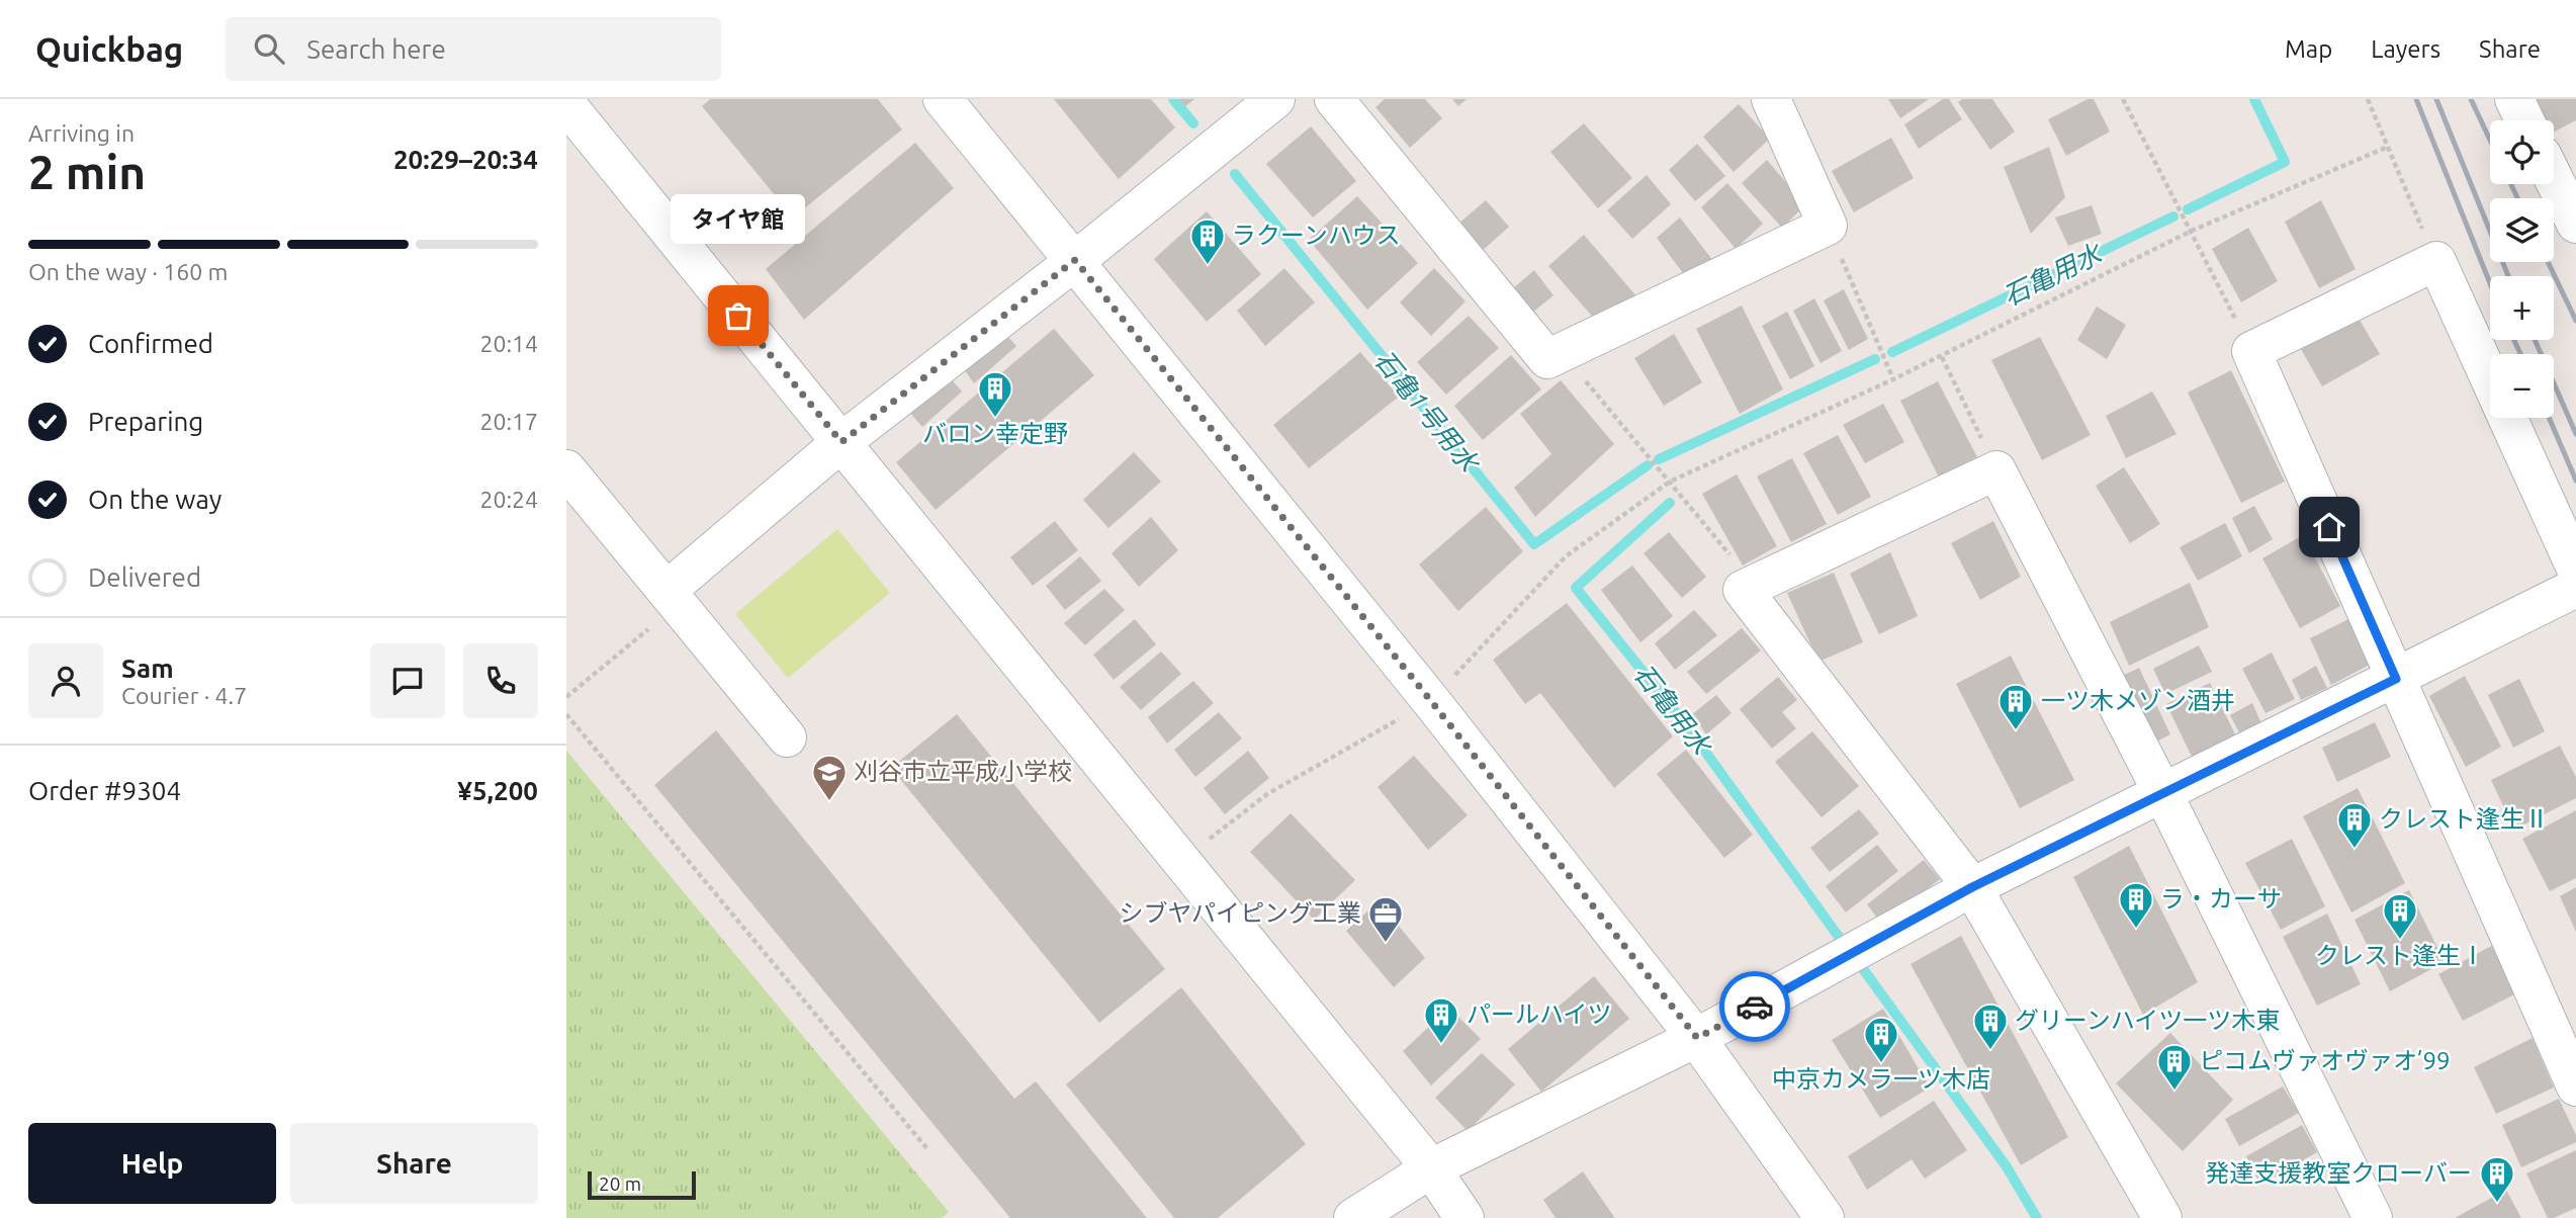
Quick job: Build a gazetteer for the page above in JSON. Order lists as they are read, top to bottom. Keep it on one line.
{"water":["石亀用水","石亀1号用水"],"places":{"building":["ラクーンハウス","バロン幸定野","一ツ木メゾン酒井","クレスト逢生Ⅱ","ラ・カーサ","クレスト逢生Ⅰ","パールハイツ","グリーンハイツ一ツ木東","中京カメラ一ツ木店","ピコムヴァオヴァオ’99","発達支援教室クローバー"],"other":["タイヤ館"],"school or university":["刈谷市立平成小学校"],"office":["シブヤパイピング工業"]},"scale_bar":"20 m","page":{"header":"Quickbag","search":"Search here","nav":["Map","Layers","Share"],"heading":["2 min","Arriving in","20:29–20:34"],"panel":["Sam","Courier · 4.7","Order #9304","¥5,200"],"map_buttons":["+","−"],"bubble":"タイヤ館","bar":"On the way · 160 m","list":[["Confirmed","20:14"],["Preparing","20:17"],["On the way","20:24"],"Delivered"],"buttons":["Help","Share"],"scale":"20 m"}}
